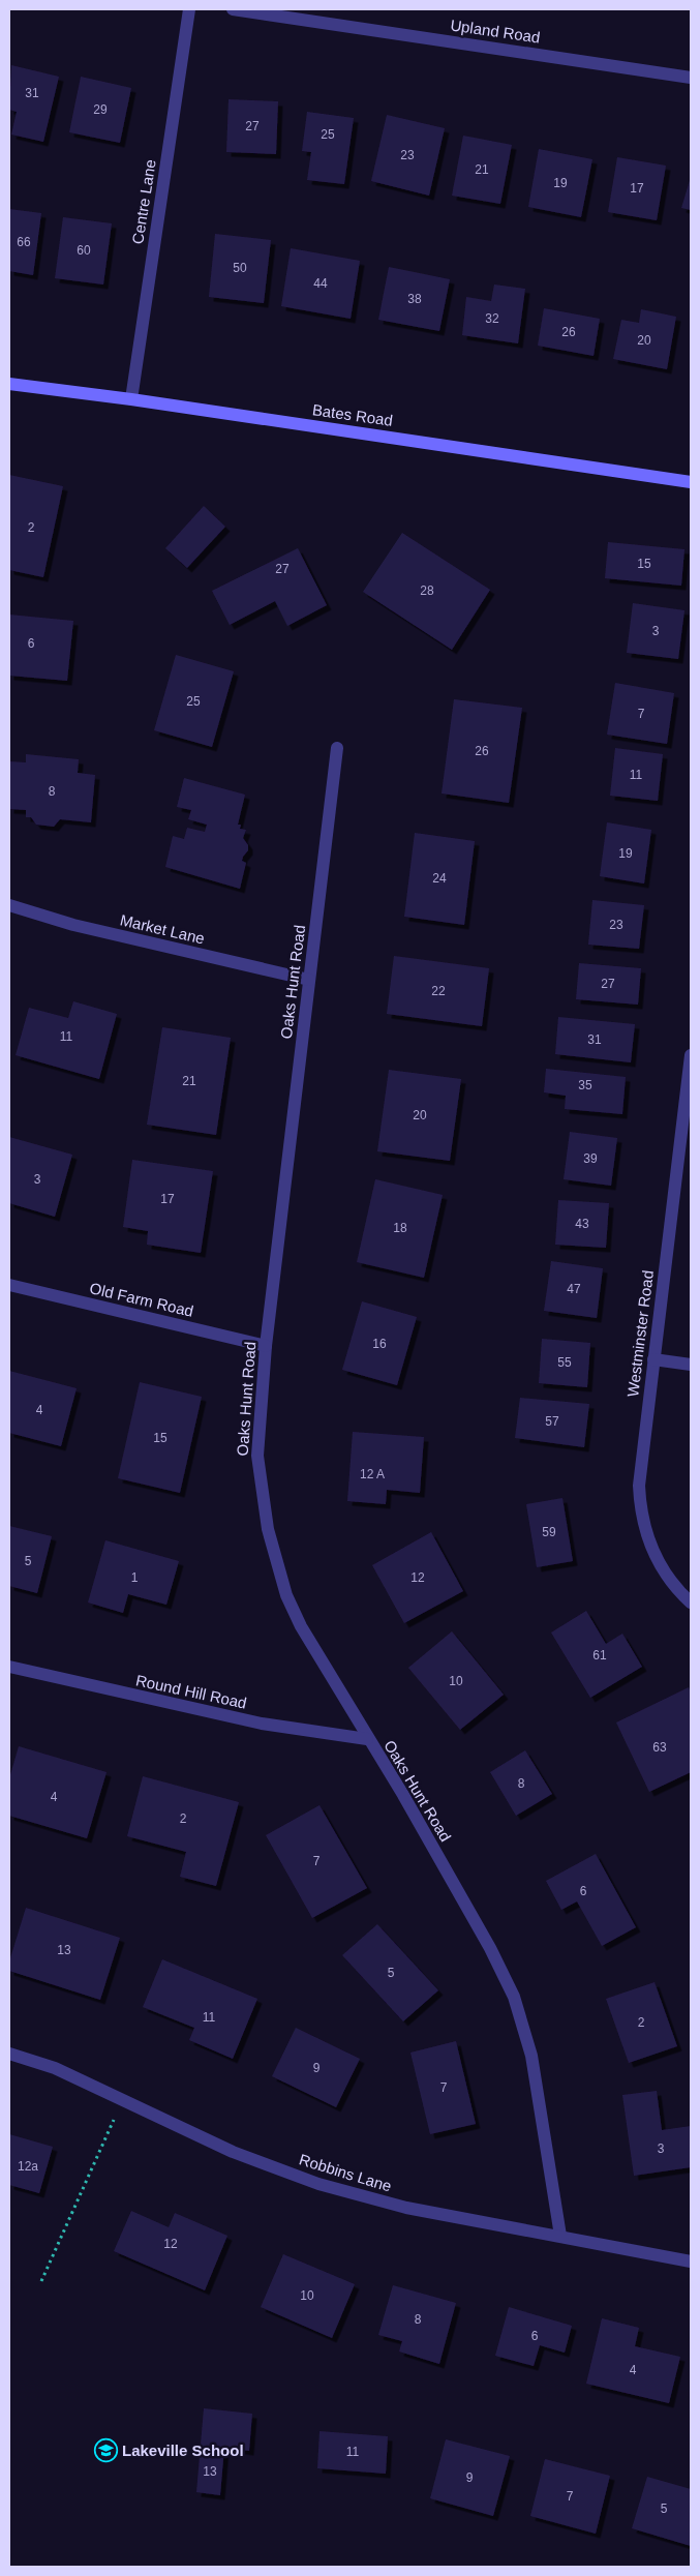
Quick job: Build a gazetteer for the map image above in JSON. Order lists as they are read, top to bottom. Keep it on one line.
{"streets":{"street":["Upland Road","Centre Lane","Bates Road","Market Lane","Oaks Hunt Road","Old Farm Road","Westminster Road","Round Hill Road","Robbins Lane"]},"crossings":[["Centre Lane","Bates Road"],["Market Lane","Oaks Hunt Road"],["Oaks Hunt Road","Old Farm Road"],["Oaks Hunt Road","Round Hill Road"],["Oaks Hunt Road","Robbins Lane"]],"places":{"school or university":["Lakeville School"]},"house_numbers":["31","29","27","25","23","21","19","17","66","60","50","44","38","32","26","20","2","15","27","28","3","6","25","7","26","11","8","19","24","23","27","22","11","31","21","35","20","39","3","17","43","18","47","16","55","4","57","15","12 A","59","5","1","12","61","10","63","8","4","2","7","6","13","5","11","2","9","7","3","12a","12","10","8","6","4","11","13","9","7","5"]}
